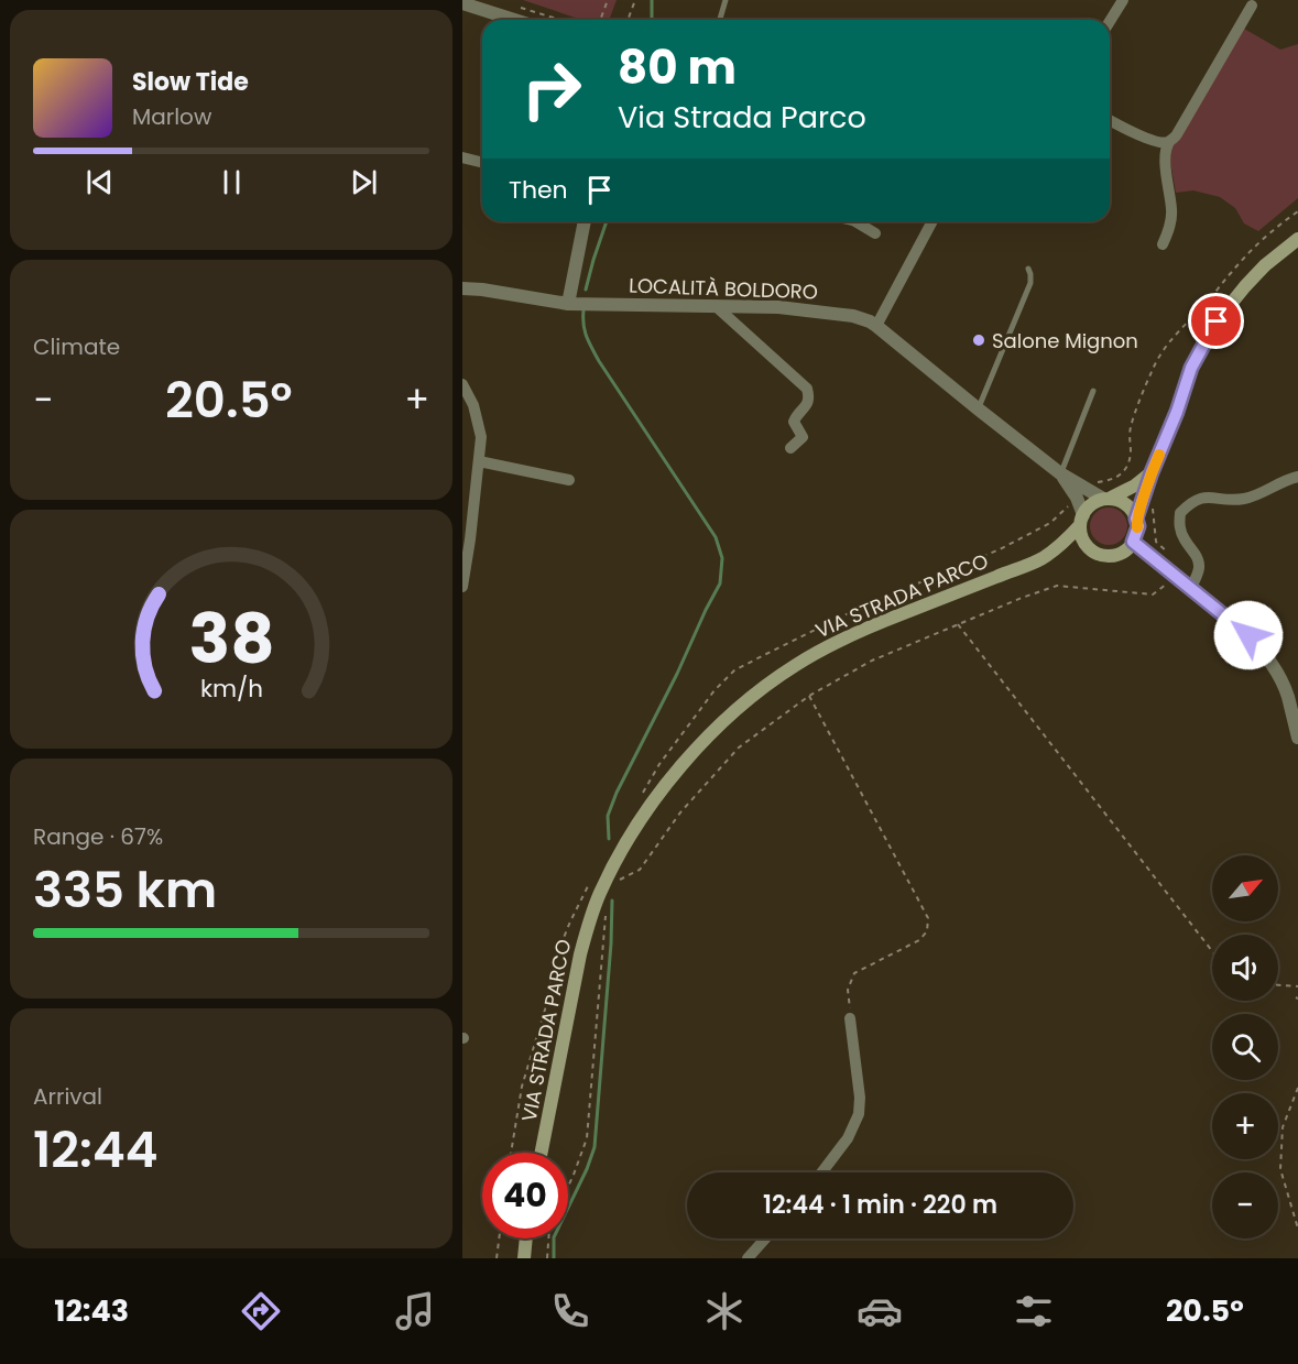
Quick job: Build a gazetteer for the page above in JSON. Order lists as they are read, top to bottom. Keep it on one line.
{"streets":{"main road":["VIA STRADA PARCO"],"street":["LOCALITÀ BOLDORO"]},"crossings":[["LOCALITÀ BOLDORO","VIA STRADA PARCO"]],"places":["Salone Mignon"],"north":"top right","page":{"turn":["80 m","Via Strada Parco"],"song":["Slow Tide","Marlow"],"then":"Then","tile":["Climate",["Range · 67%","335 km"],["Arrival","12:44"]],"heat":["−","20.5°","+"],"map_buttons":["+","−"],"limit":"40","trip":"12:44 · 1 min · 220 m","tabs":["12:43","20.5°"],"gauge":["38","km/h"]}}
